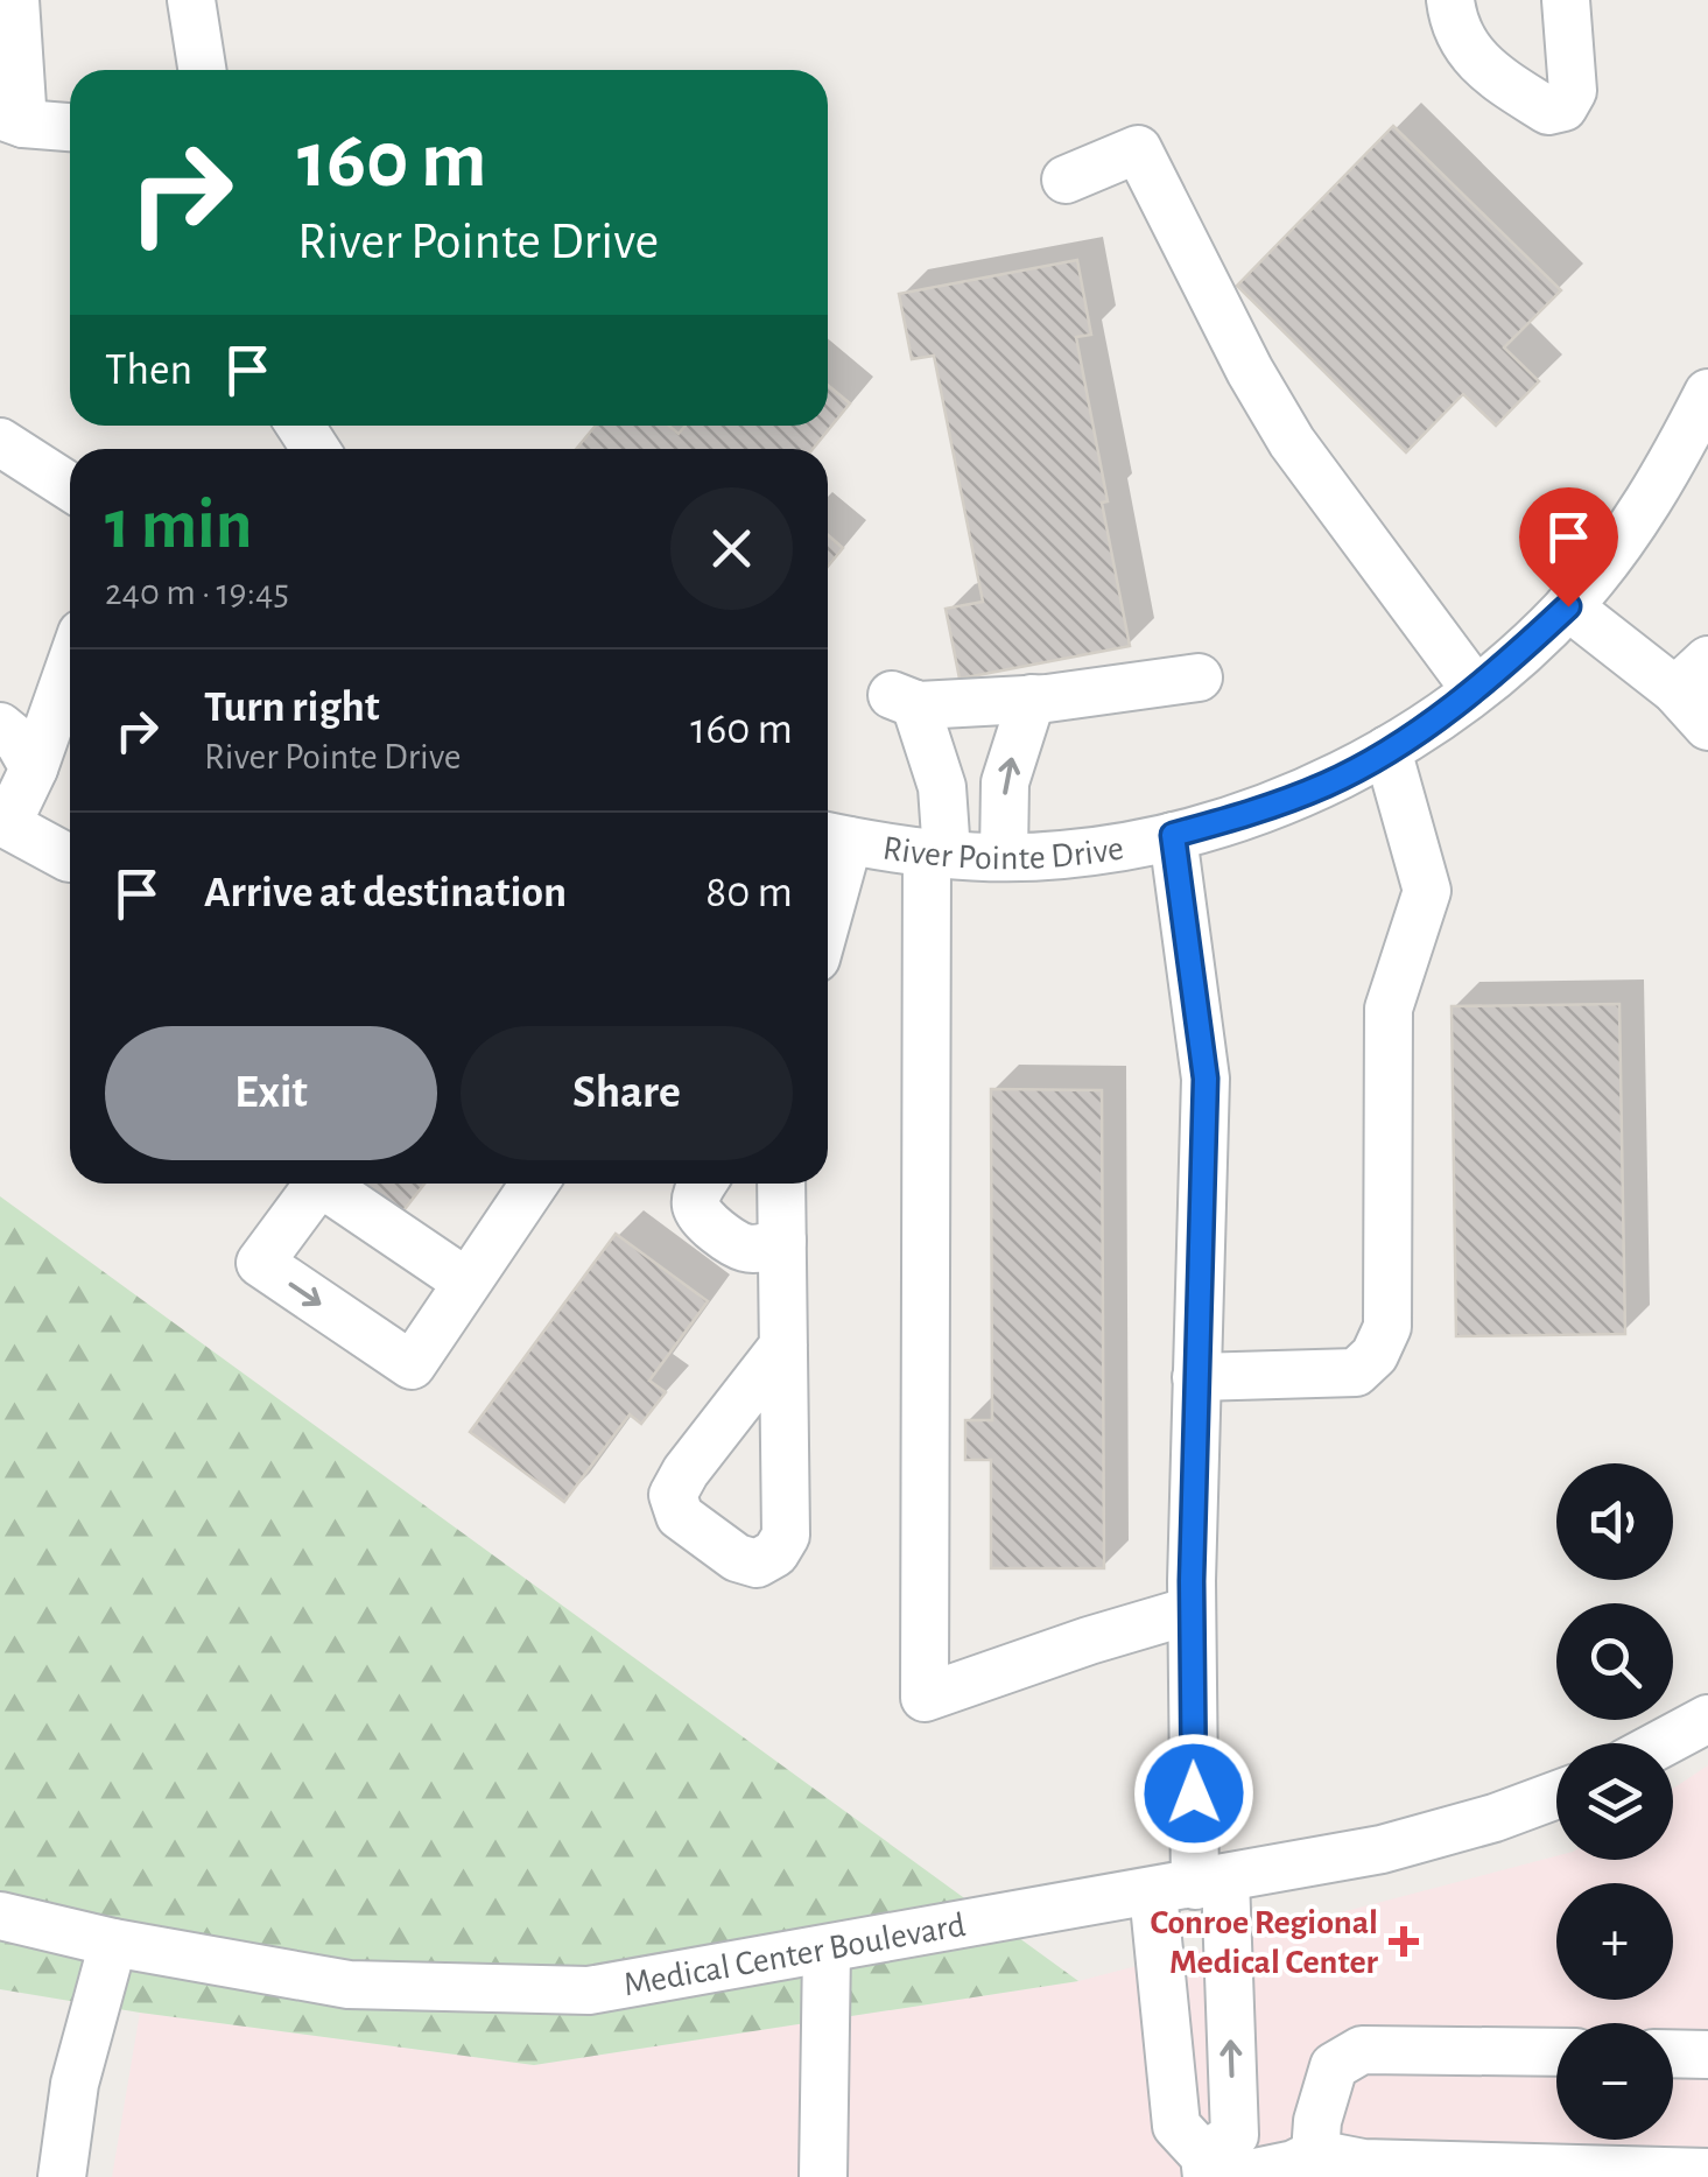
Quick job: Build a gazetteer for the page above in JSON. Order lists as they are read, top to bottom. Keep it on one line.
{"streets":{"street":["River Pointe Drive","Medical Center Boulevard"]},"places":{"health":["Conroe Regional Medical Center"]},"page":{"turn":["160 m","River Pointe Drive"],"then":"Then","heading":["1 min","240 m · 19:45"],"list":[{"name":"Turn right","note":"River Pointe Drive","value":"160 m"},{"name":"Arrive at destination","value":"80 m"}],"buttons":["Exit","Share"],"map_buttons":["+","−"]}}
